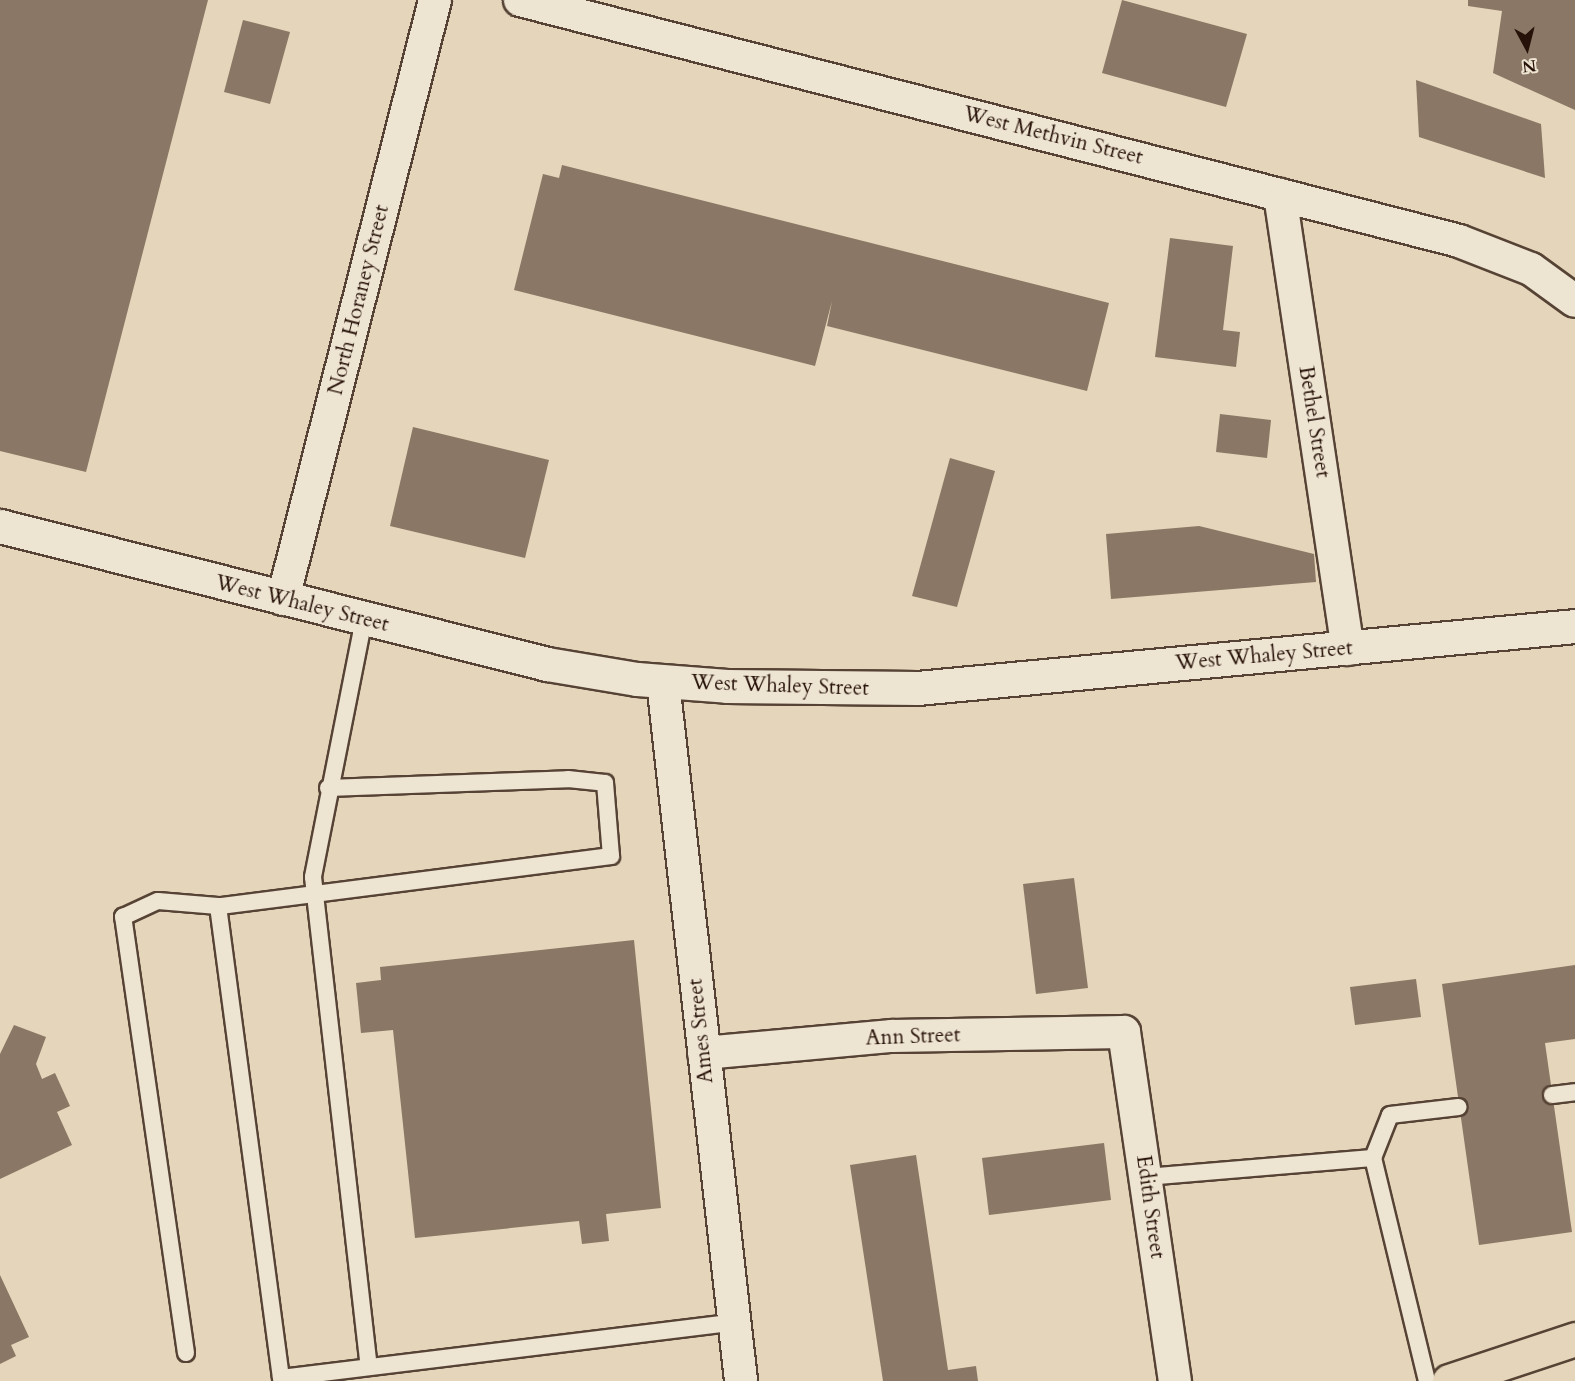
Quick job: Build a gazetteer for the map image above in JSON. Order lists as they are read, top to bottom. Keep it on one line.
{"streets":{"street":["West Methvin Street","North Horaney Street","Bethel Street","West Whaley Street","Ames Street","Ann Street","Edith Street"]},"crossings":[["West Methvin Street","Bethel Street"],["North Horaney Street","West Whaley Street"],["Bethel Street","West Whaley Street"],["West Whaley Street","Ames Street"],["Ames Street","Ann Street"],["Ann Street","Edith Street"]],"north":"bottom"}
